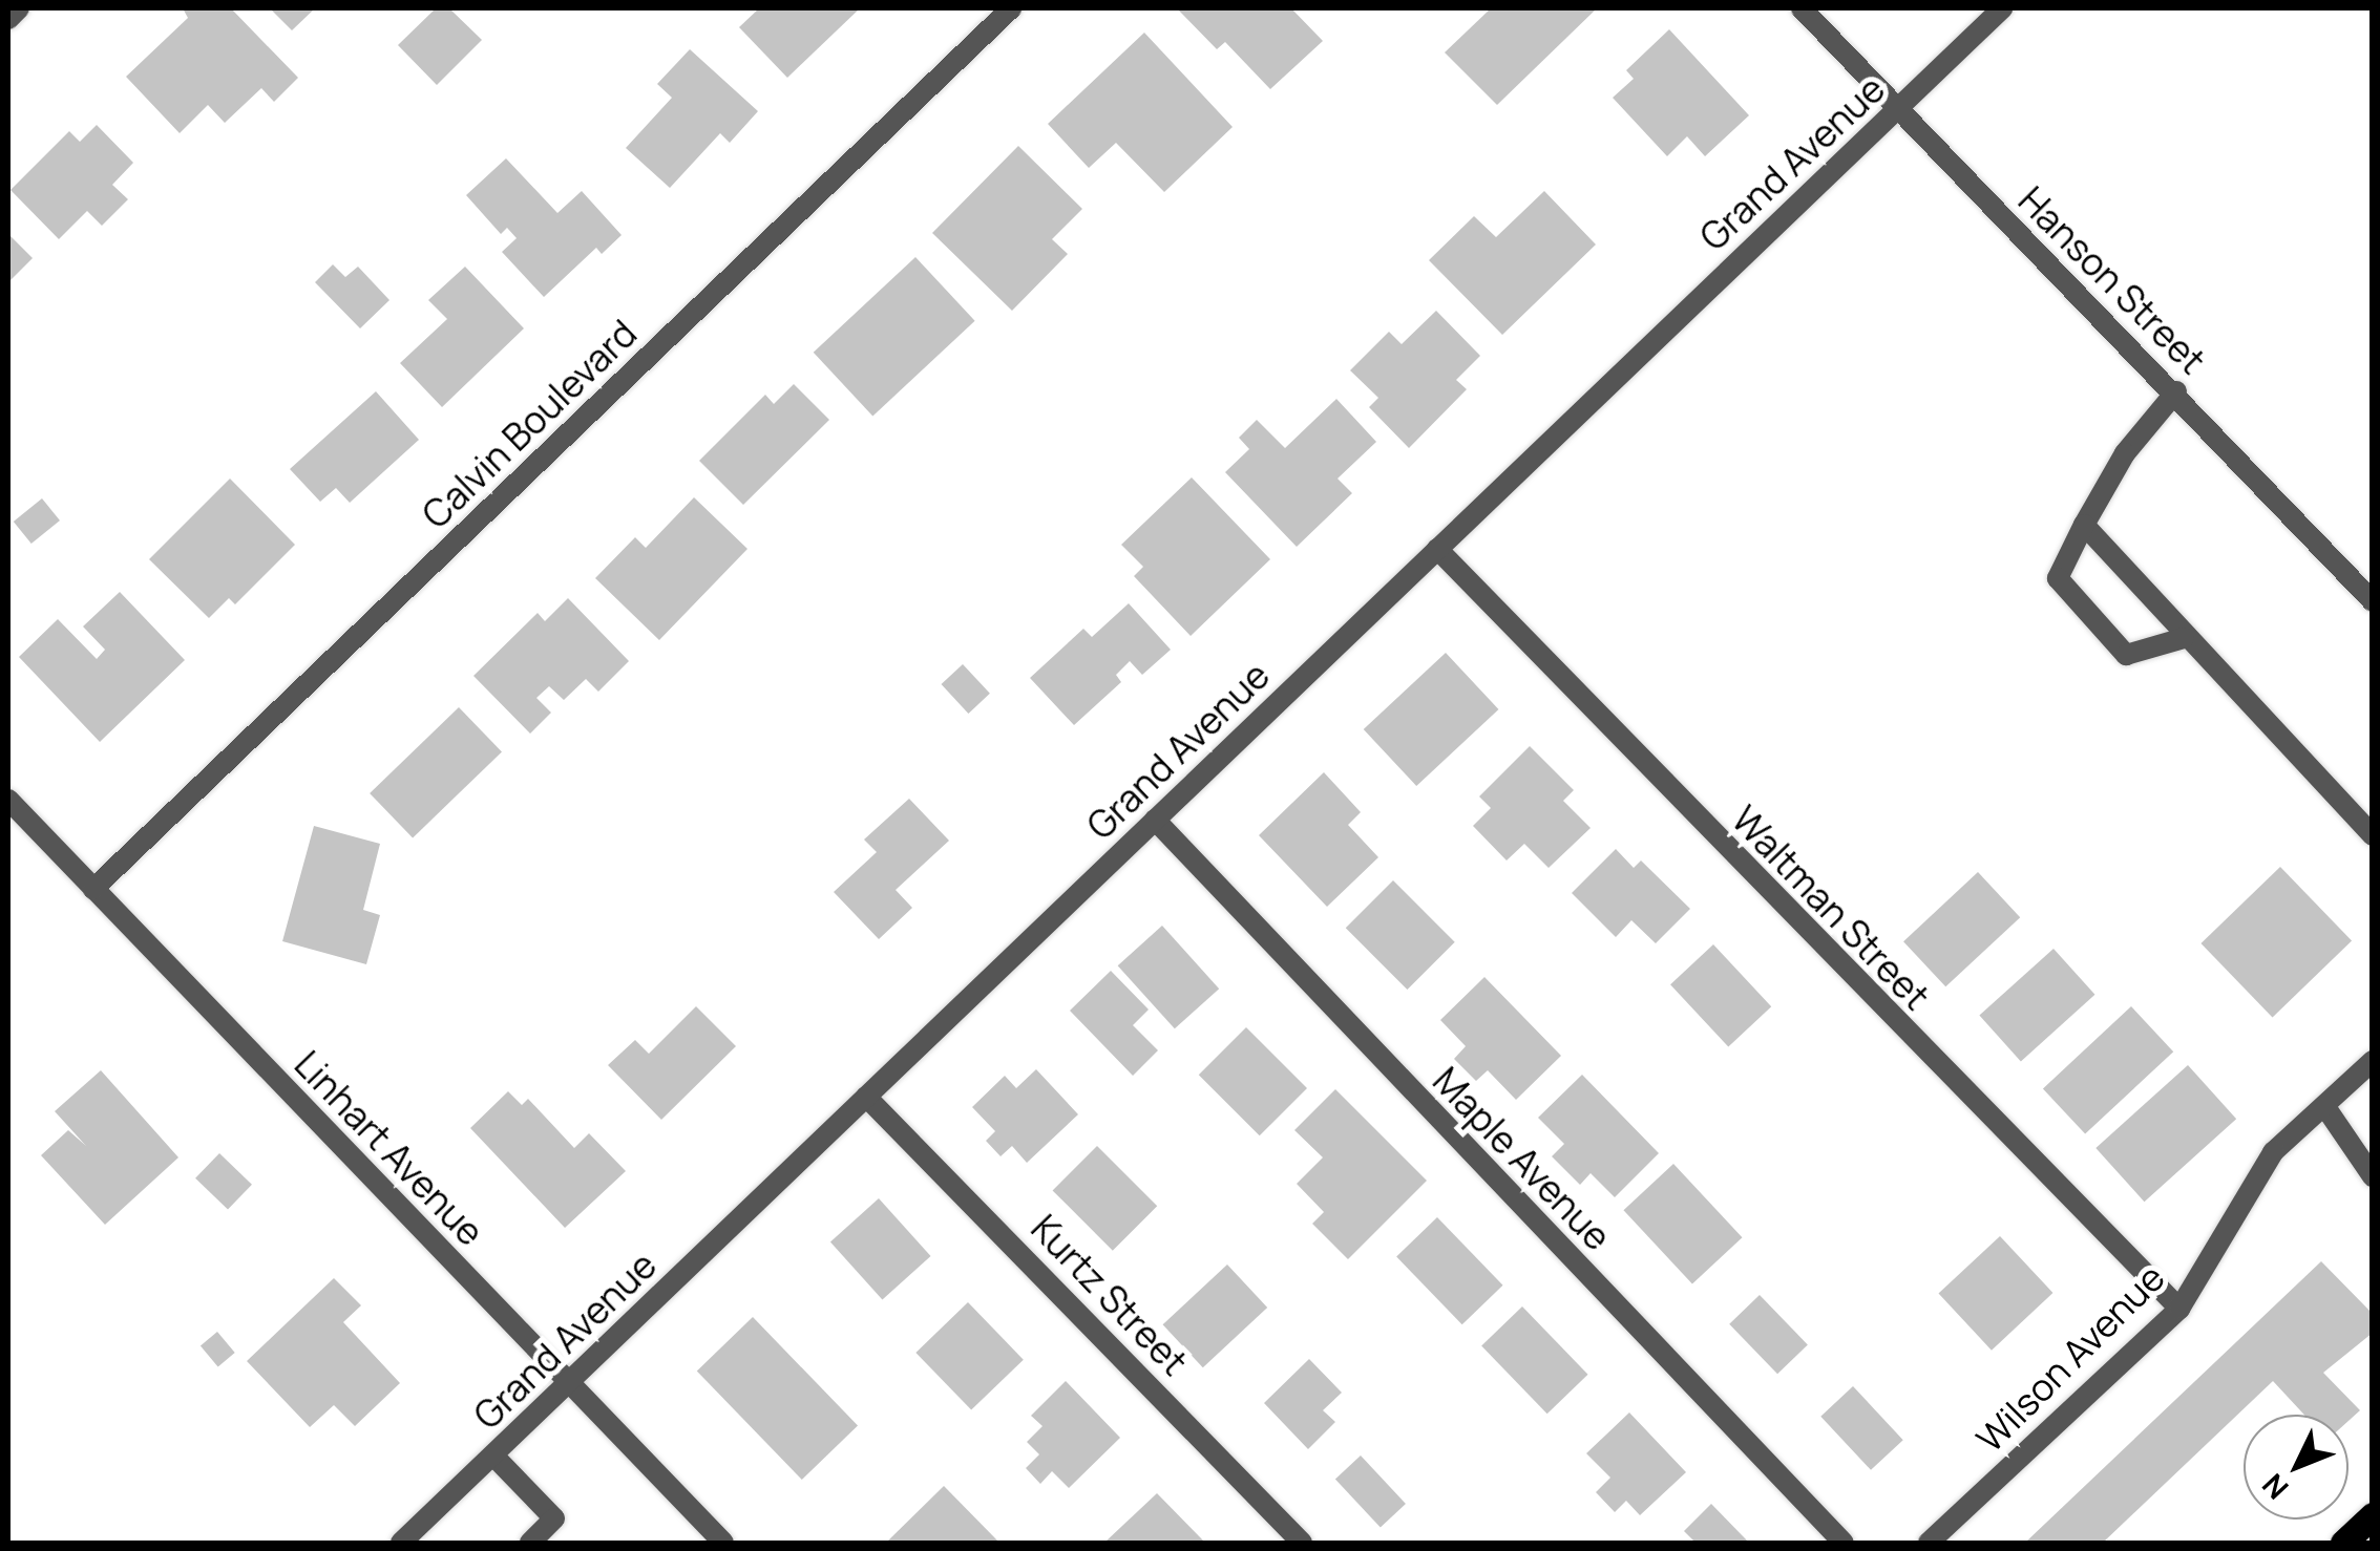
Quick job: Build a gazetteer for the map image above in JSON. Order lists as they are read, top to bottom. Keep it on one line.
{"streets":{"street":["Grand Avenue","Hanson Street","Calvin Boulevard","Waltman Street","Linhart Avenue","Maple Avenue","Kurtz Street","Wilson Avenue"]},"crossings":[["Grand Avenue","Hanson Street"],["Grand Avenue","Waltman Street"],["Grand Avenue","Linhart Avenue"],["Grand Avenue","Maple Avenue"],["Grand Avenue","Kurtz Street"],["Calvin Boulevard","Linhart Avenue"],["Waltman Street","Wilson Avenue"]],"north":"bottom left"}
